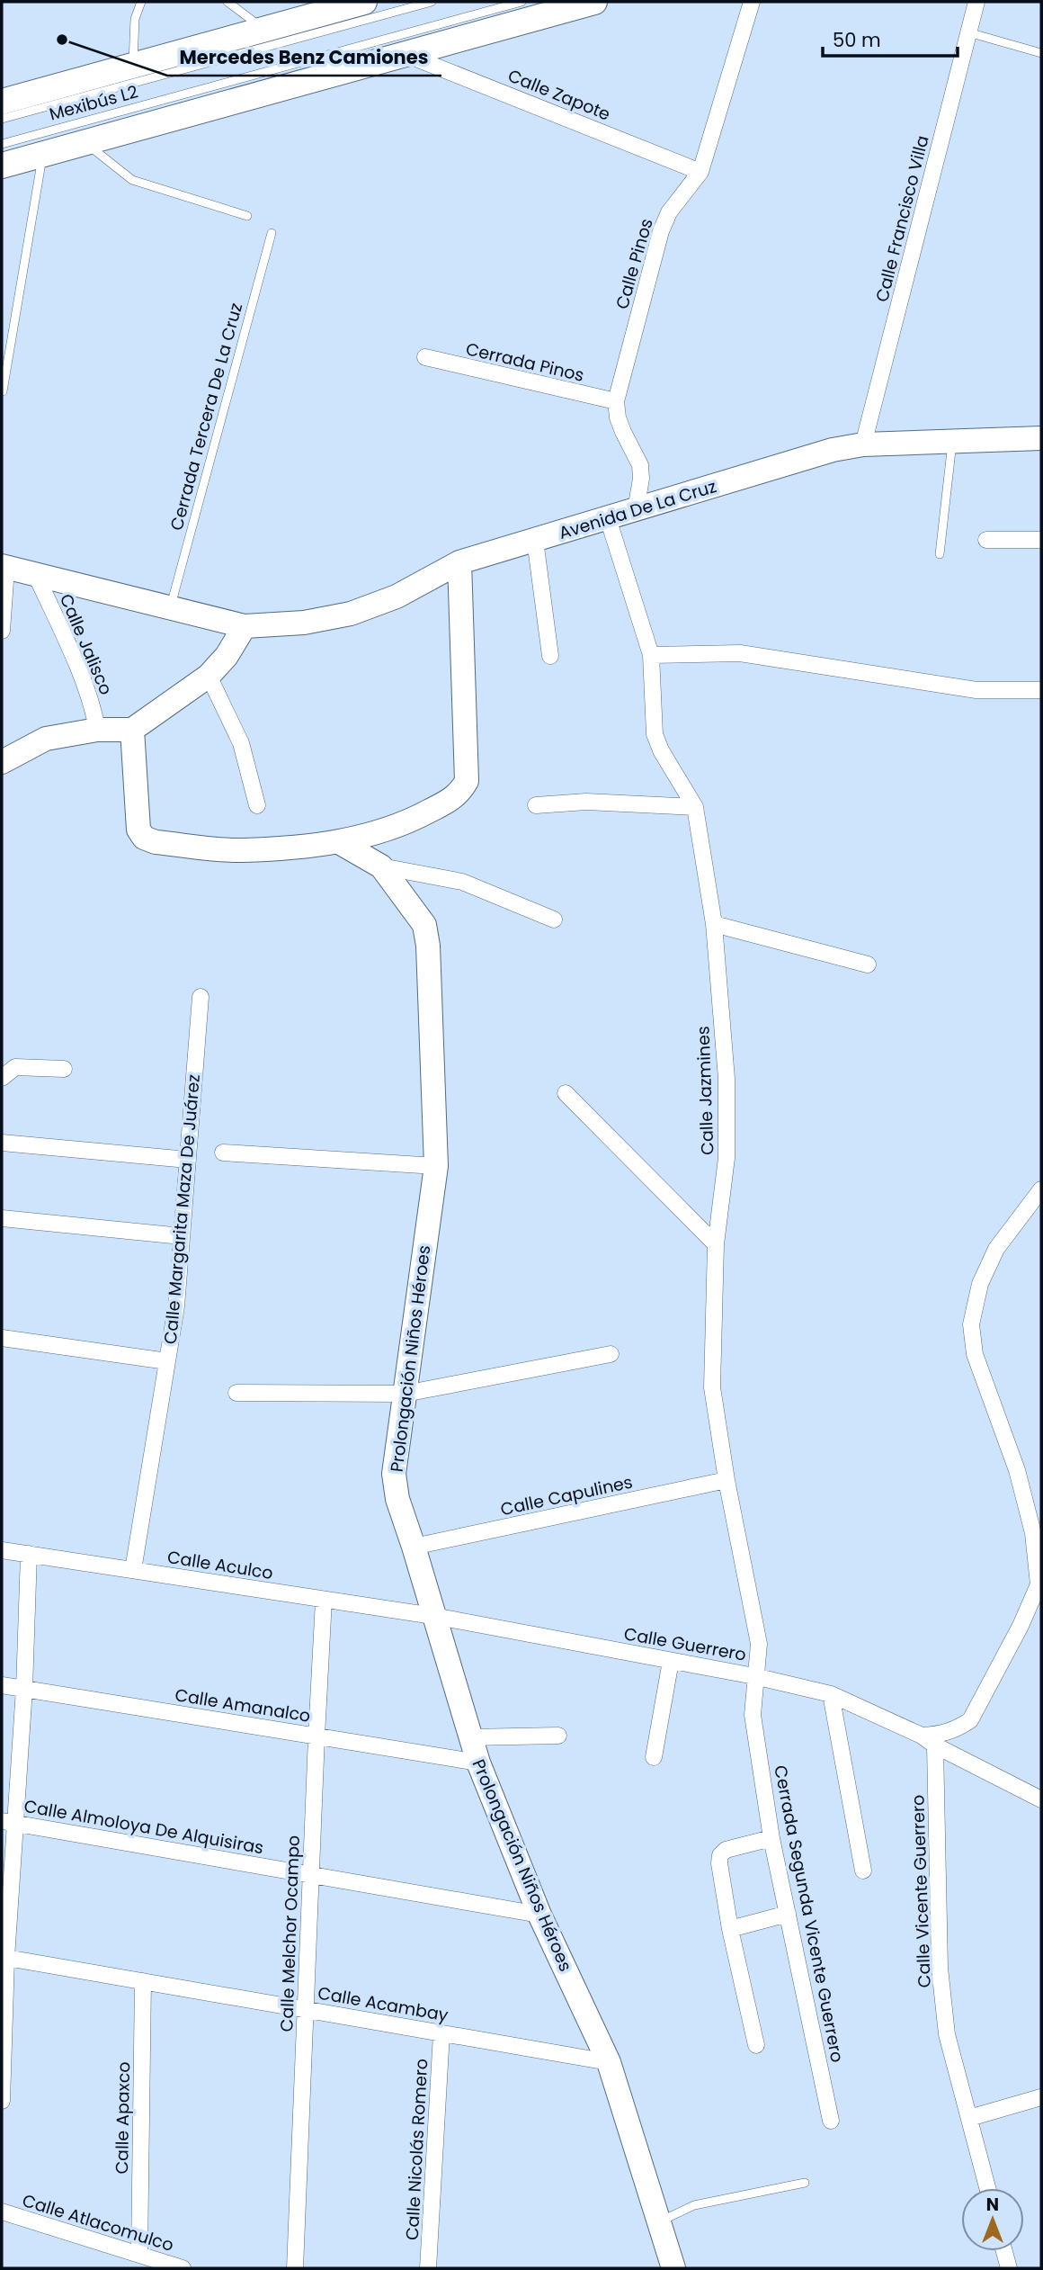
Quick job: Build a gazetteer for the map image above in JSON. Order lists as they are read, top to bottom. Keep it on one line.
{"streets":{"main road":["Avenida De La Cruz","Prolongación Niños Héroes"],"street":["Calle Zapote","Calle Francisco Villa","Calle Pinos","Cerrada Pinos","Calle Jalisco","Calle Jazmines","Calle Margarita Maza De Juárez","Calle Capulines","Calle Aculco","Calle Guerrero","Calle Amanalco","Calle Almoloya De Alquisiras","Calle Vicente Guerrero","Cerrada Segunda Vicente Guerrero","Calle Melchor Ocampo","Calle Acambay","Calle Apaxco","Calle Nicolás Romero","Calle Atlacomulco"],"lane":["Mexibús L2","Cerrada Tercera De La Cruz"]},"crossings":[["Calle Zapote","Calle Pinos"],["Calle Francisco Villa","Avenida De La Cruz"],["Calle Pinos","Cerrada Pinos"],["Cerrada Tercera De La Cruz","Avenida De La Cruz"],["Avenida De La Cruz","Calle Jalisco"],["Avenida De La Cruz","Calle Jazmines"],["Calle Jazmines","Calle Capulines"],["Calle Jazmines","Calle Guerrero"],["Calle Jazmines","Cerrada Segunda Vicente Guerrero"],["Calle Margarita Maza De Juárez","Calle Aculco"],["Prolongación Niños Héroes","Calle Capulines"],["Prolongación Niños Héroes","Calle Aculco"],["Prolongación Niños Héroes","Calle Guerrero"],["Prolongación Niños Héroes","Calle Amanalco"],["Prolongación Niños Héroes","Calle Almoloya De Alquisiras"],["Prolongación Niños Héroes","Calle Acambay"],["Calle Aculco","Calle Guerrero"],["Calle Aculco","Calle Melchor Ocampo"],["Calle Guerrero","Calle Vicente Guerrero"],["Calle Guerrero","Cerrada Segunda Vicente Guerrero"],["Calle Amanalco","Calle Melchor Ocampo"],["Calle Almoloya De Alquisiras","Calle Melchor Ocampo"],["Calle Melchor Ocampo","Calle Acambay"],["Calle Acambay","Calle Apaxco"],["Calle Acambay","Calle Nicolás Romero"],["Calle Apaxco","Calle Atlacomulco"]],"places":["Mercedes Benz Camiones"],"scale_bar":"50 m","north":"top"}
